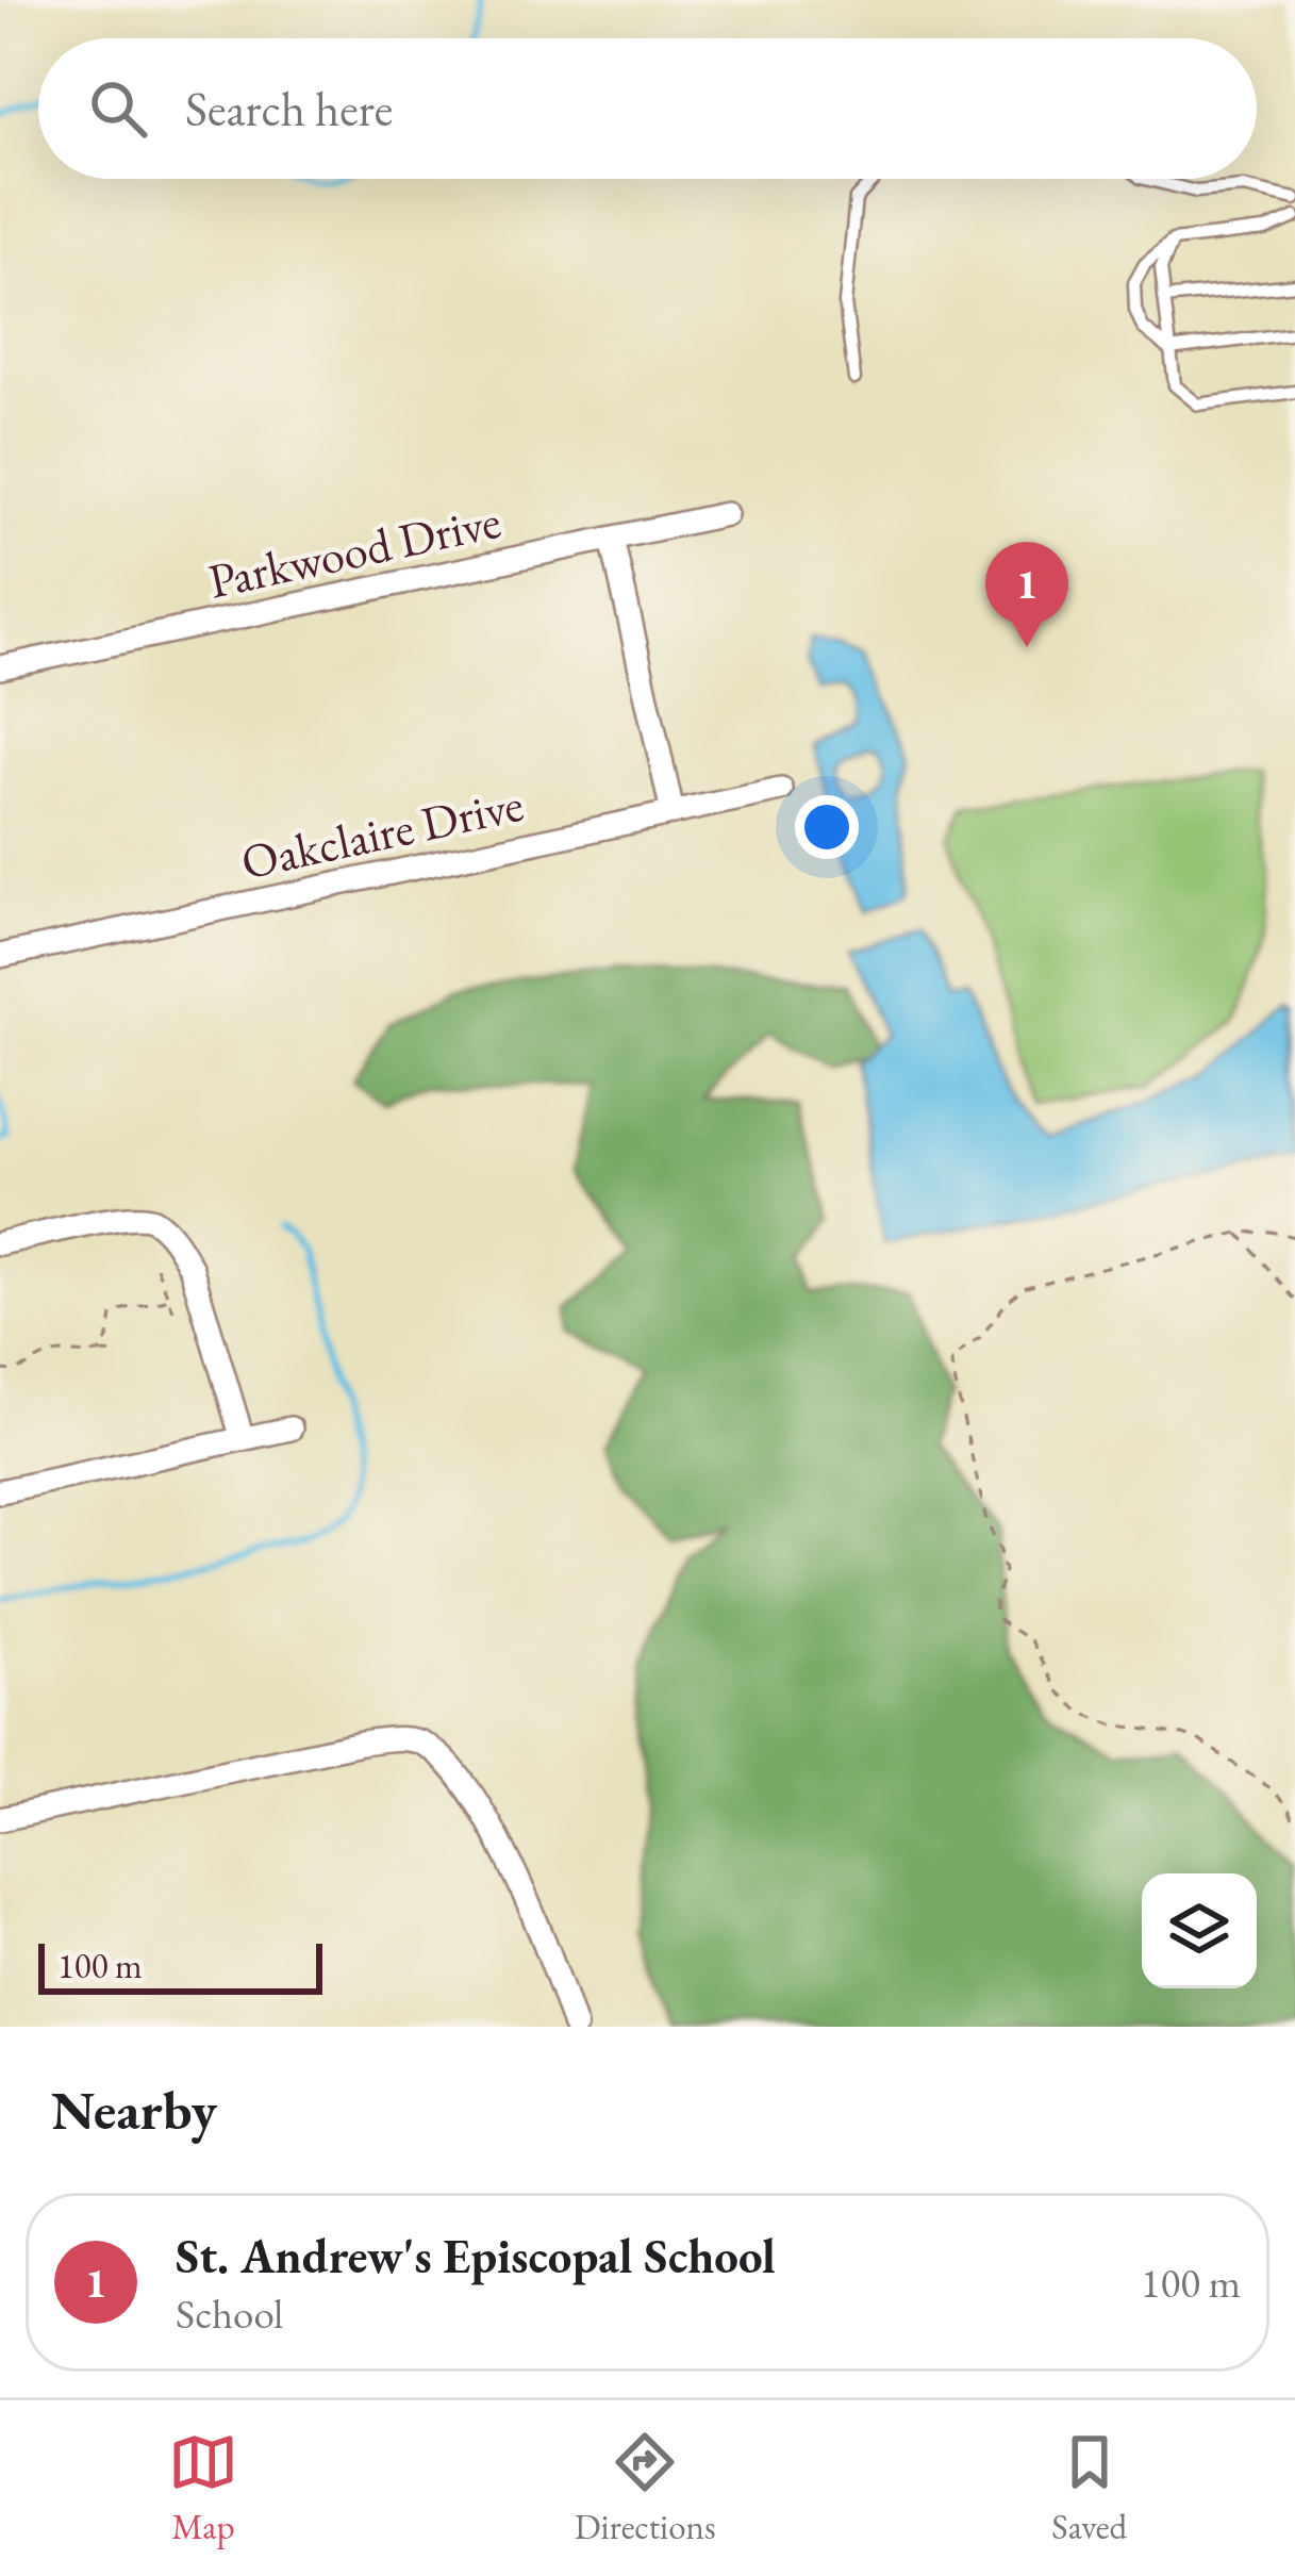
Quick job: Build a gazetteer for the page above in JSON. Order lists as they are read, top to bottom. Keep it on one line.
{"streets":{"street":["Parkwood Drive","Oakclaire Drive"]},"scale_bar":"100 m","page":{"search":"Search here","pins":"1","scale":"100 m","heading":"Nearby","list":[{"mark":"1","name":"St. Andrew's Episcopal School","note":"School","value":"100 m"}],"nav":["Map","Directions","Saved"]}}
